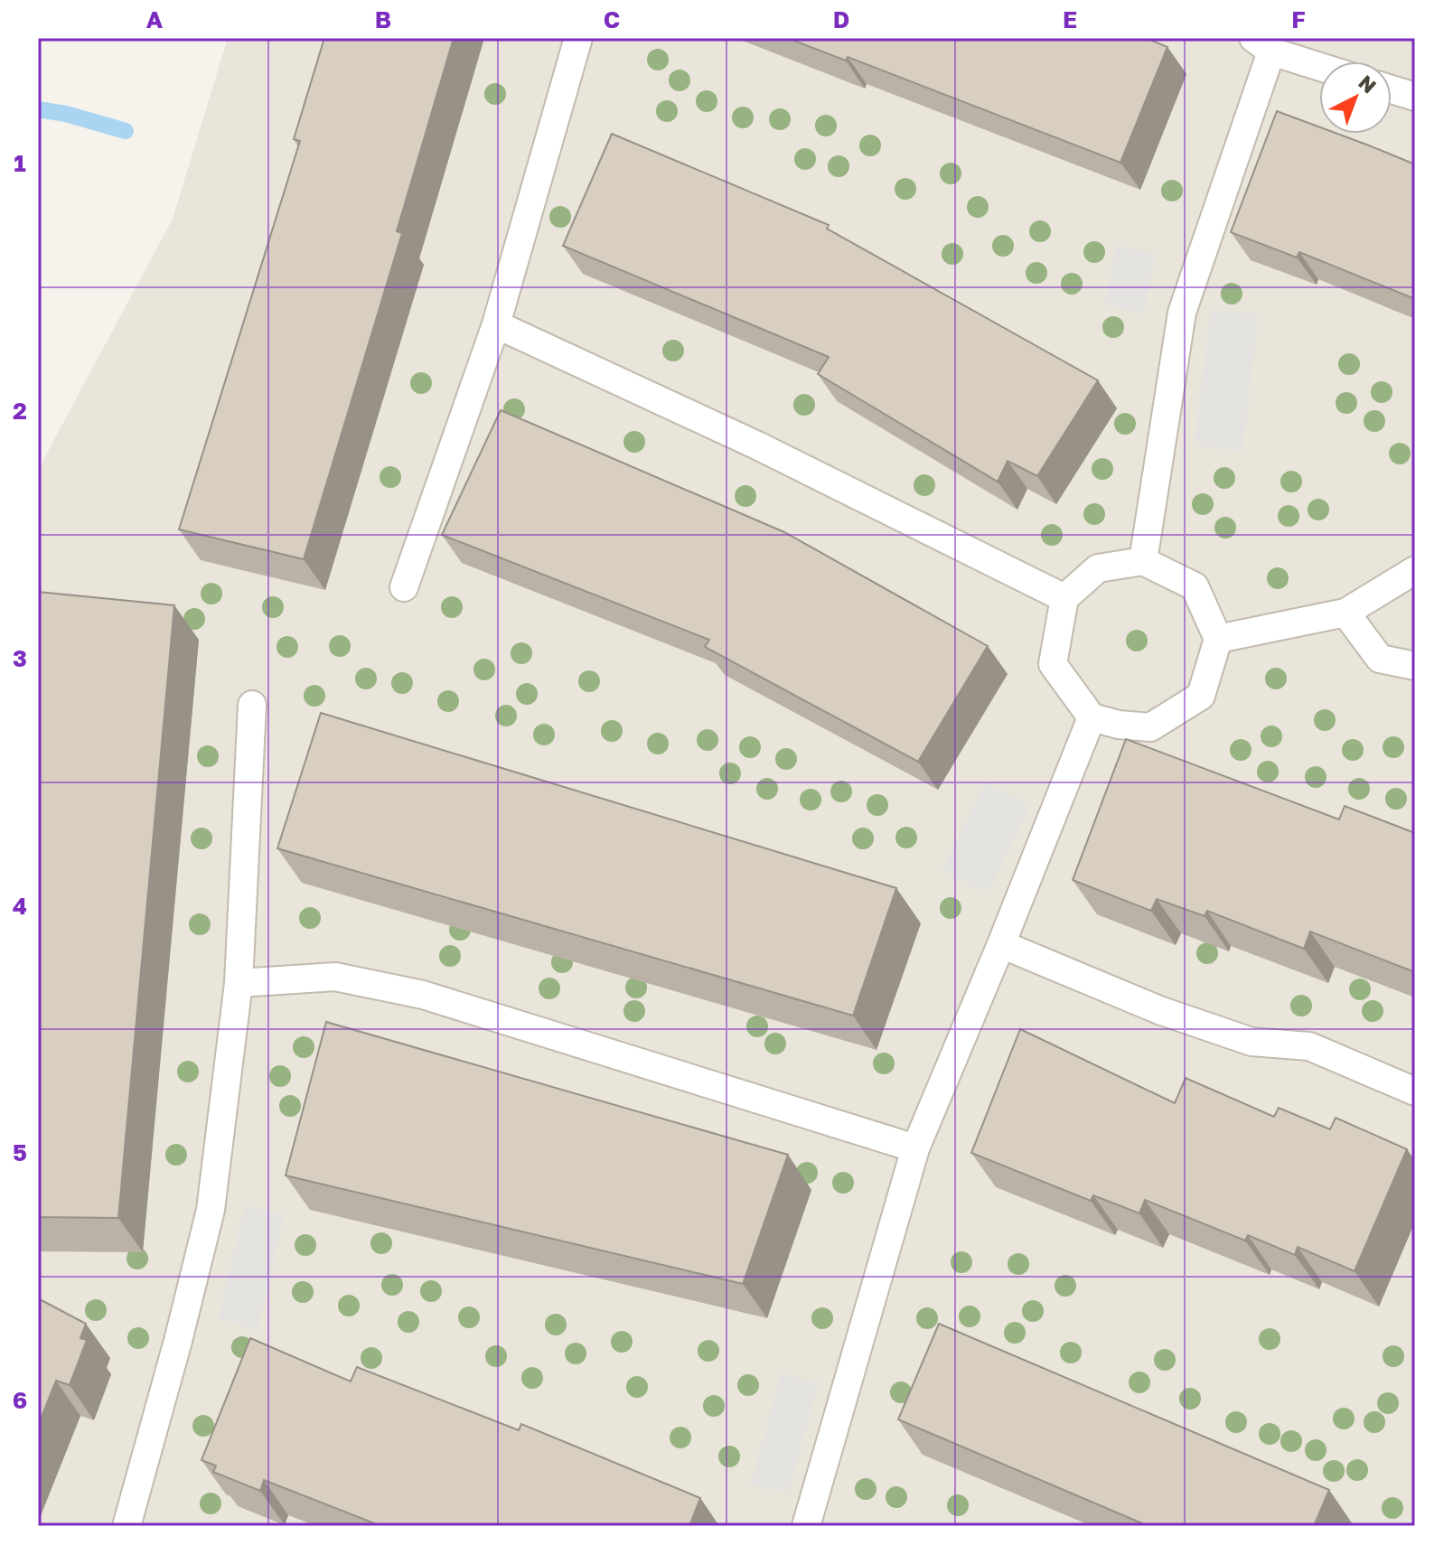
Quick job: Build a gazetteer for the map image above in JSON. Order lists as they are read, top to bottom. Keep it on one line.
{"north":"top right","grid":{"columns":["A","B","C","D","E","F"],"rows":["1","2","3","4","5","6"]}}
